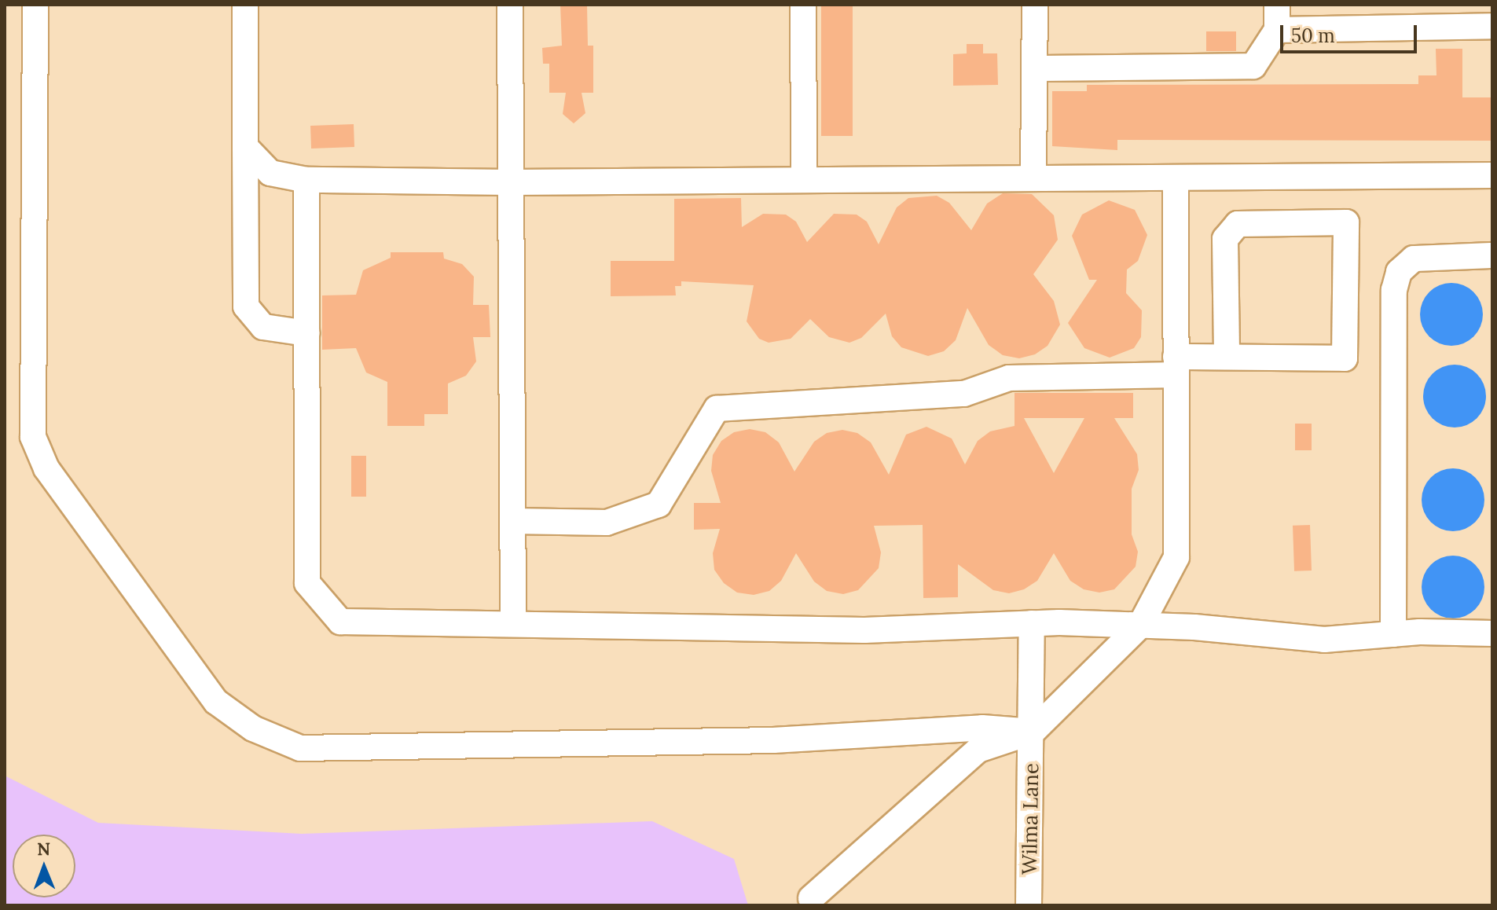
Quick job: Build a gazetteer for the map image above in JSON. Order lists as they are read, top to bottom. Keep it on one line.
{"streets":{"lane":["Wilma Lane"]},"scale_bar":"50 m","north":"top"}
